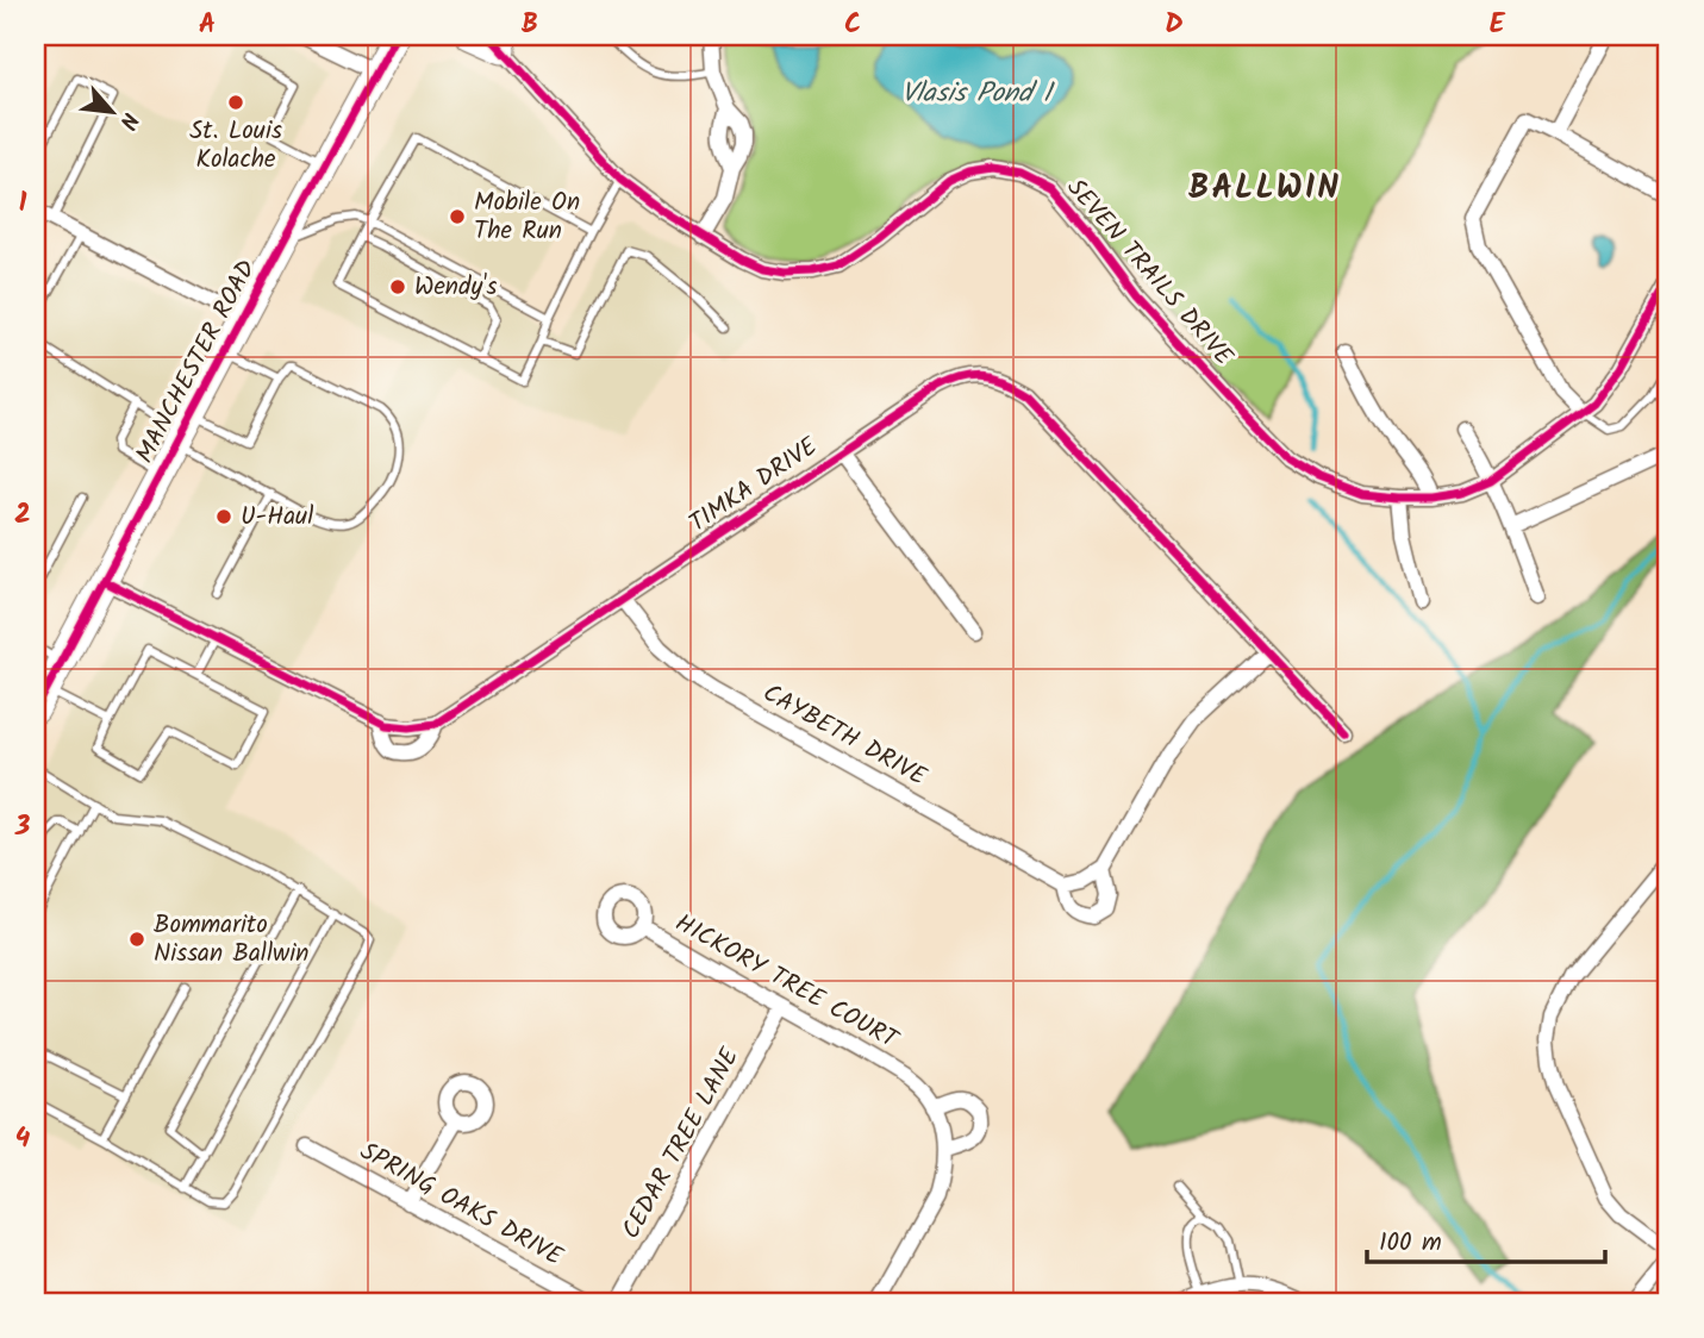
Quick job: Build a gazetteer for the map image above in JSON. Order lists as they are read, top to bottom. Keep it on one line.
{"streets":{"highway":["MANCHESTER ROAD"],"street":["SEVEN TRAILS DRIVE","TIMKA DRIVE","CAYBETH DRIVE","HICKORY TREE COURT","CEDAR TREE LANE","SPRING OAKS DRIVE"]},"crossings":[["MANCHESTER ROAD","TIMKA DRIVE"],["TIMKA DRIVE","CAYBETH DRIVE"],["HICKORY TREE COURT","CEDAR TREE LANE"]],"districts":["BALLWIN"],"water":["Vlasis Pond 1"],"places":["St. Louis Kolache","Mobile On The Run","Wendy's","U-Haul","Bommarito Nissan Ballwin"],"scale_bar":"100 m","north":"bottom right","grid":{"columns":["A","B","C","D","E"],"rows":["1","2","3","4"]}}
